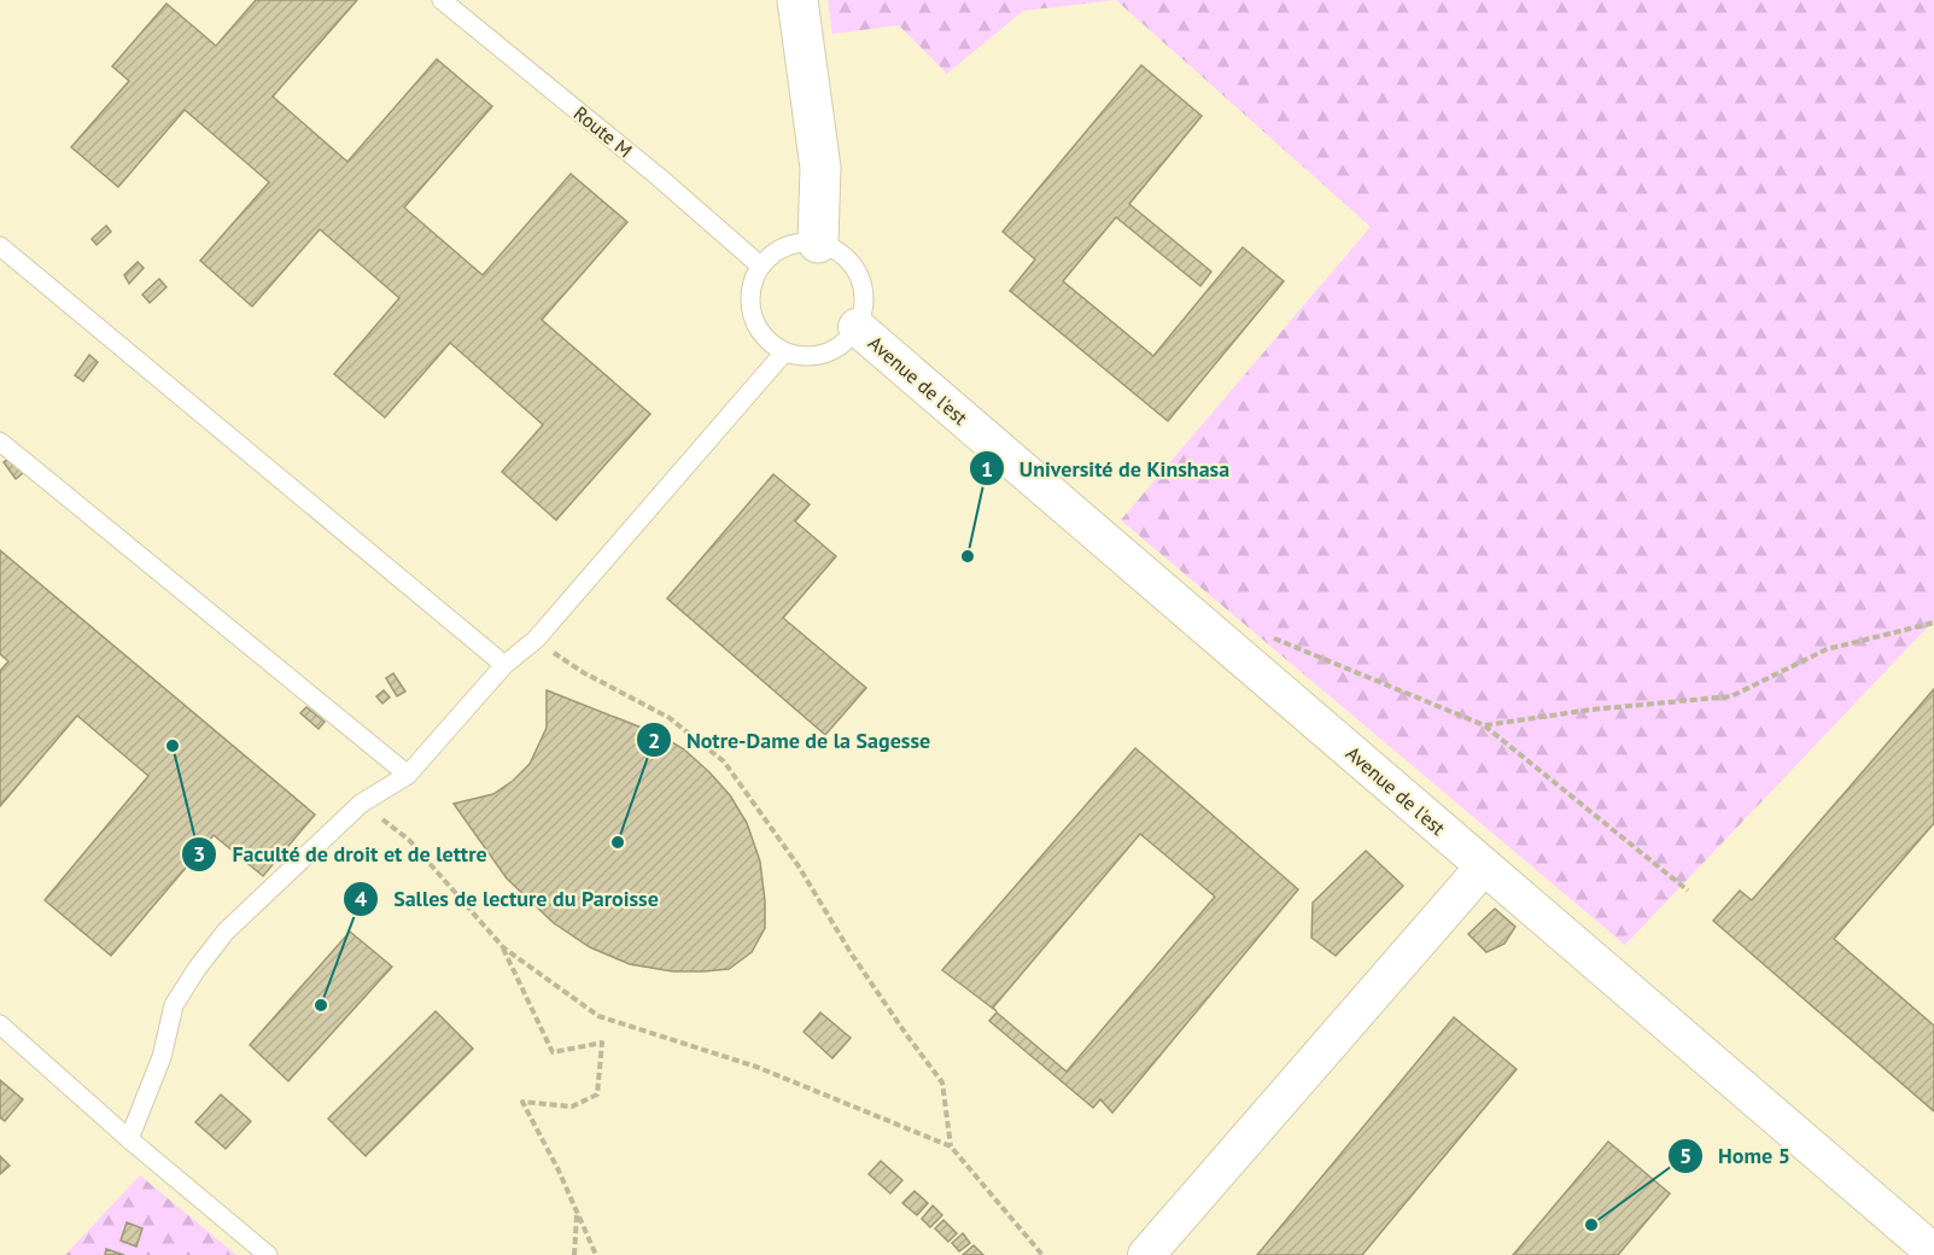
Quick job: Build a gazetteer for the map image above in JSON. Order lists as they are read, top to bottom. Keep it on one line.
{"streets":{"street":["Avenue de l'est"],"lane":["Route M"]},"crossings":[["Route M","Avenue de l'est"]],"places":["Université de Kinshasa","Faculté de droit et de lettre","Notre-Dame de la Sagesse","Salles de lecture du Paroisse","Home 5"]}
